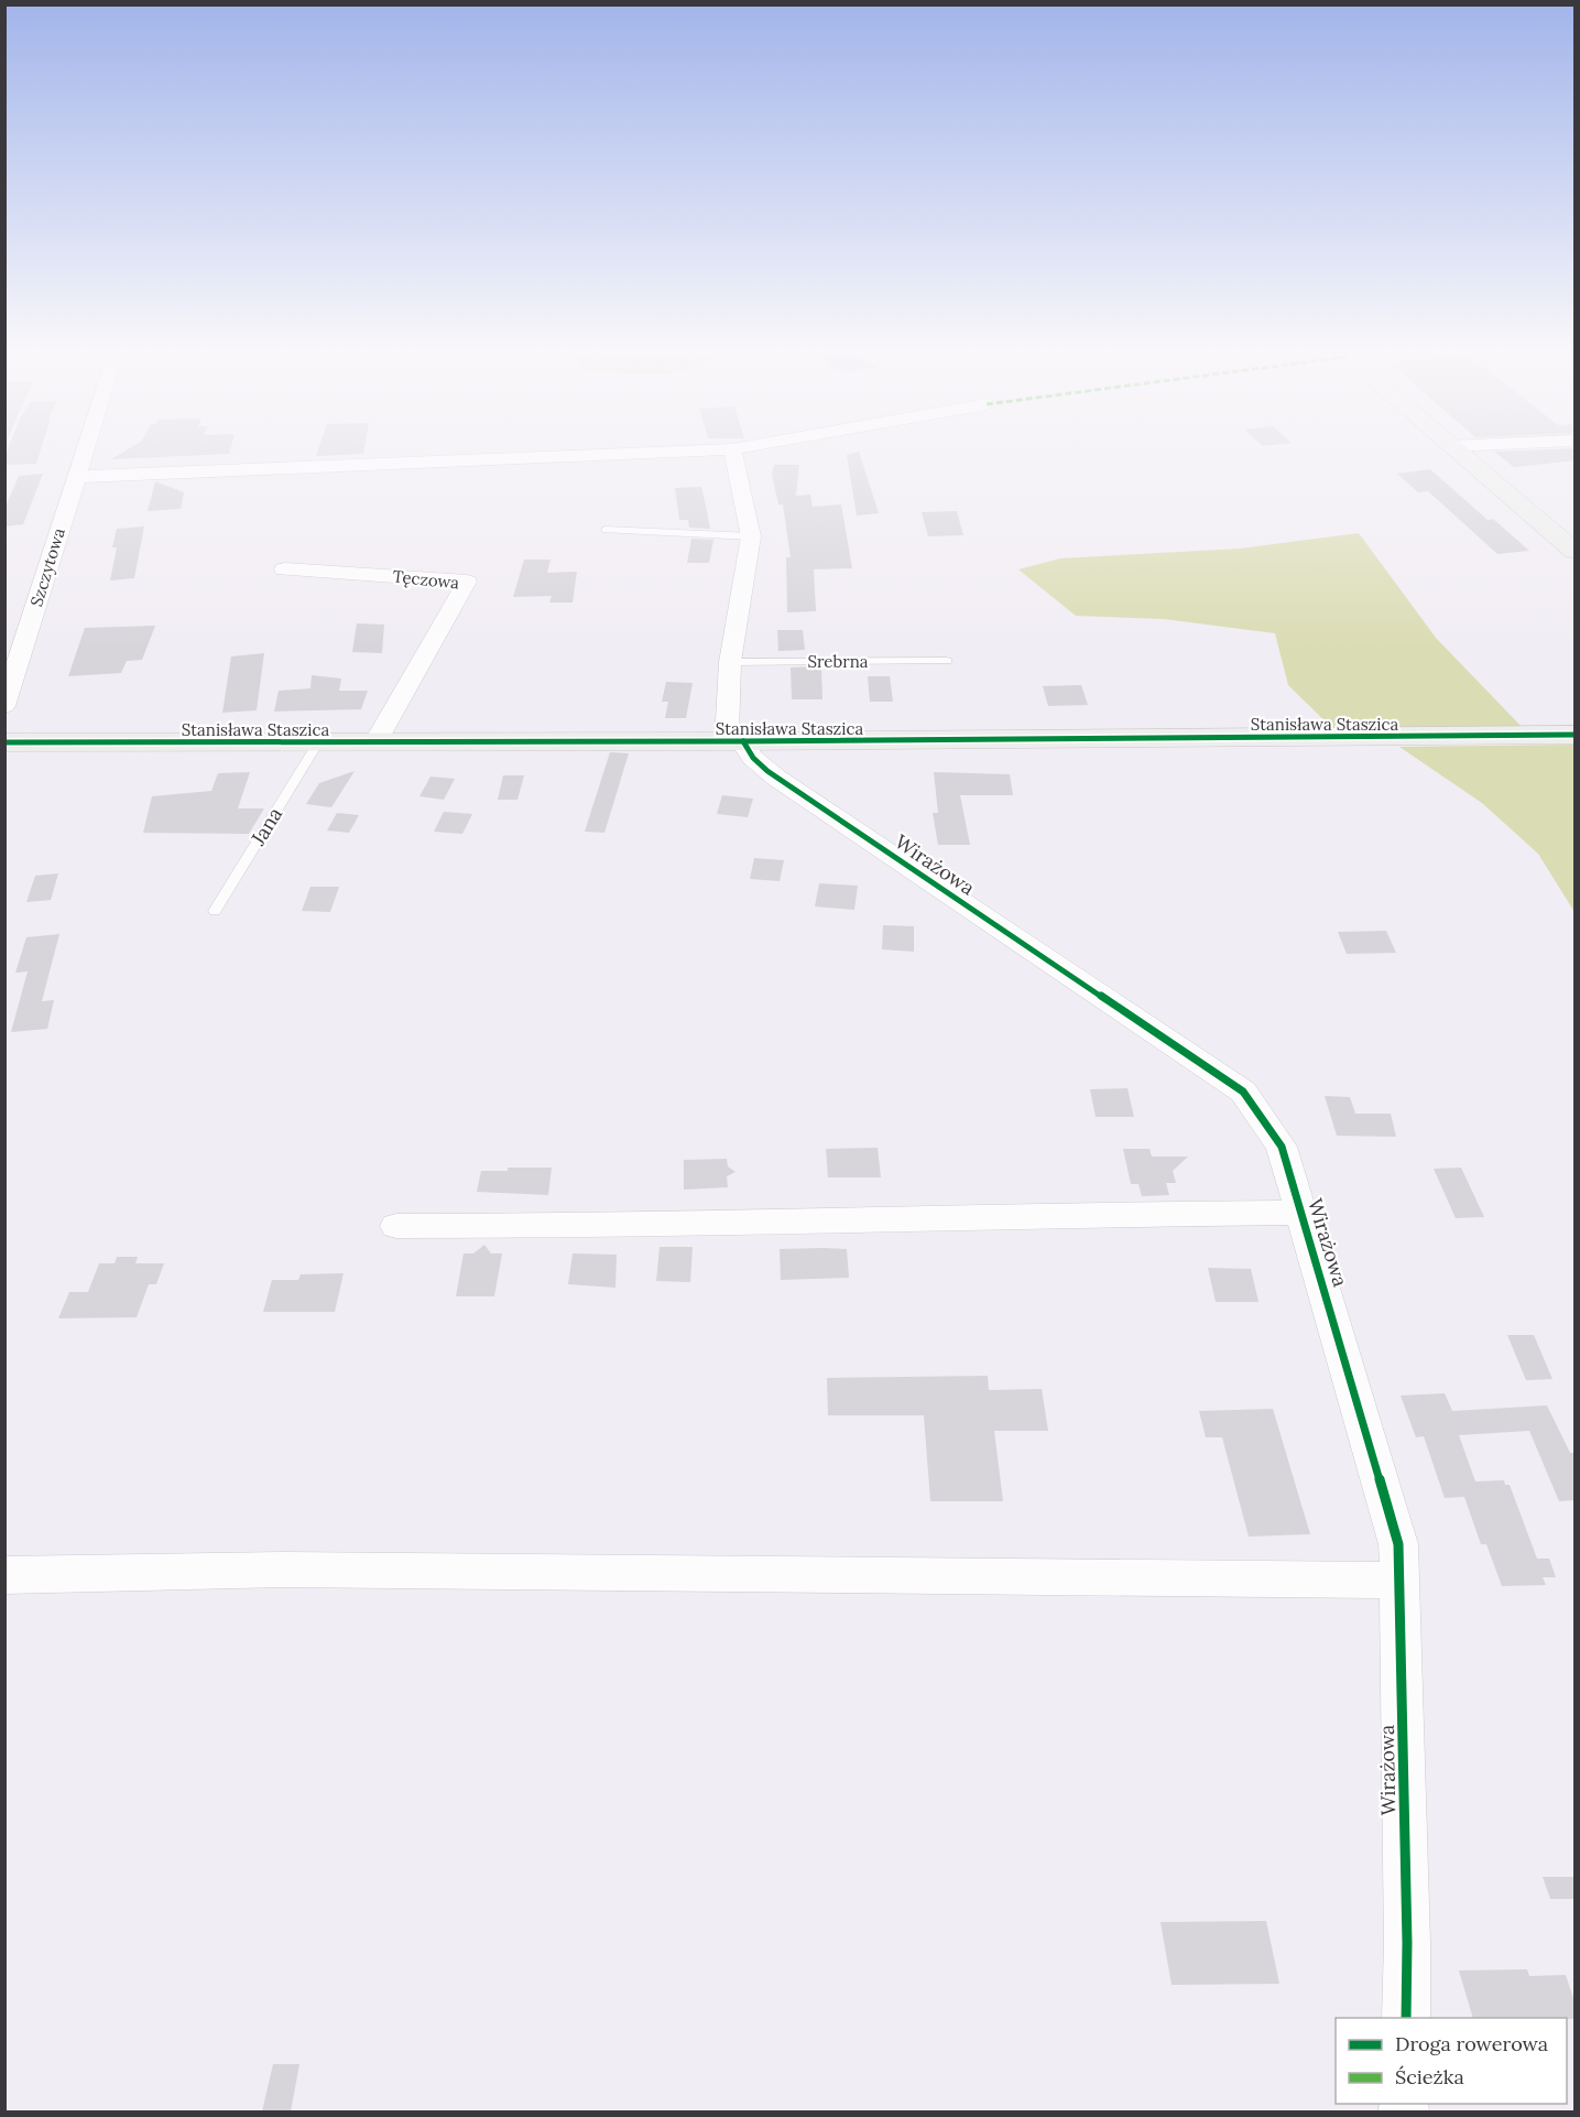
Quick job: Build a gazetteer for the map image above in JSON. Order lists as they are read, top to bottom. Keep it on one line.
{"streets":{"street":["Szczytowa","Tęczowa","Stanisława Staszica","Wirażowa"],"lane":["Srebrna","Jana"]},"crossings":[["Tęczowa","Stanisława Staszica"],["Stanisława Staszica","Jana"],["Stanisława Staszica","Wirażowa"]],"legend":["Droga rowerowa","Ścieżka"]}
